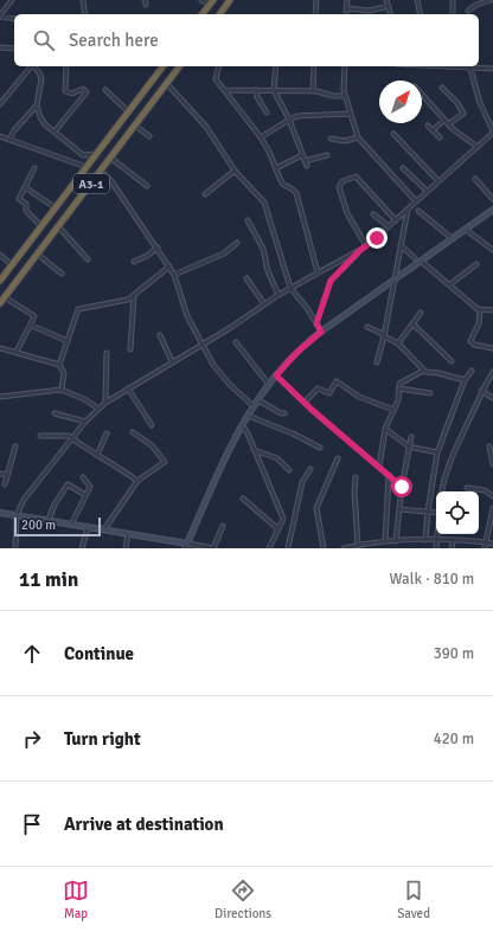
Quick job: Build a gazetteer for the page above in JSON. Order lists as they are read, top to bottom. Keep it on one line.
{"streets":{"highway":["A3-1"]},"scale_bar":"200 m","north":"top right","page":{"search":"Search here","scale":"200 m","heading":["11 min","Walk · 810 m"],"list":[["Continue","390 m"],["Turn right","420 m"],"Arrive at destination"],"nav":["Map","Directions","Saved"]}}
